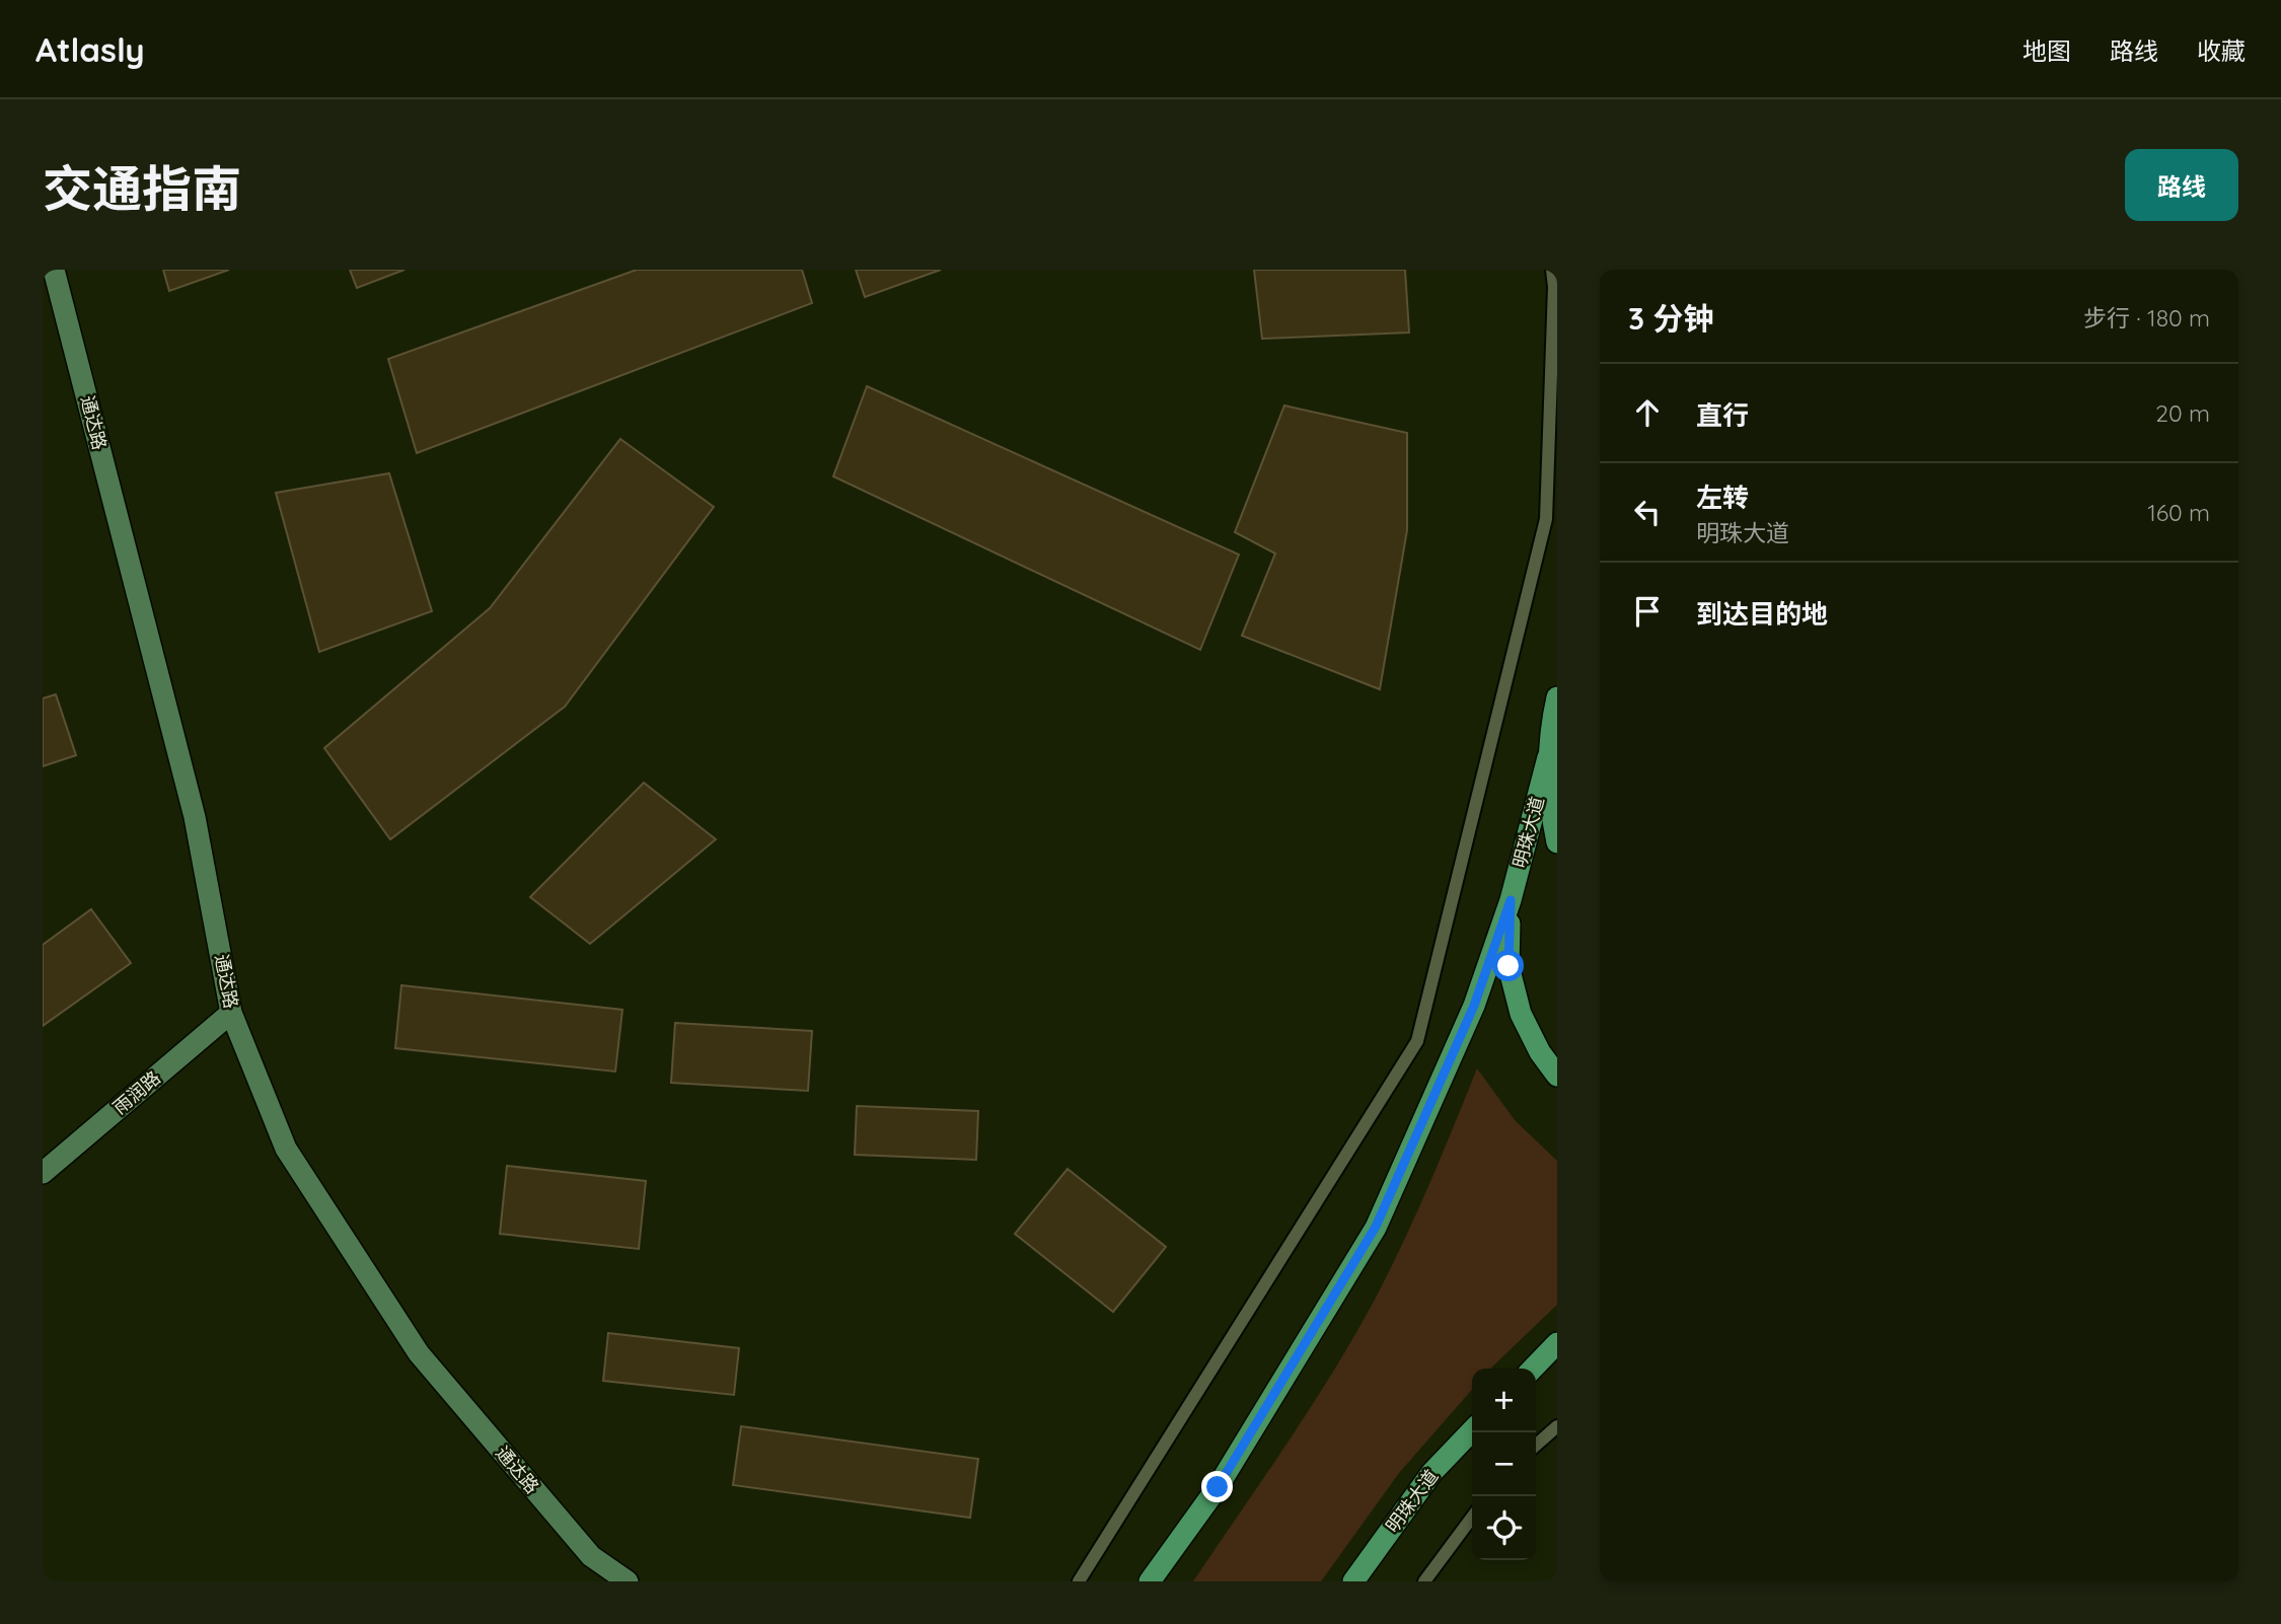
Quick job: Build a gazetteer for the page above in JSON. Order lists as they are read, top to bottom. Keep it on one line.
{"streets":{"main road":["通达路","明珠大道","雨润路"]},"crossings":[["通达路","雨润路"]],"page":{"header":"Atlasly","nav":["地图","路线","收藏"],"title":"交通指南","buttons":"路线","heading":["3 分钟","步行 · 180 m"],"list":[["直行","20 m"],["左转","明珠大道","160 m"],"到达目的地"],"map_buttons":["+","−"]}}
